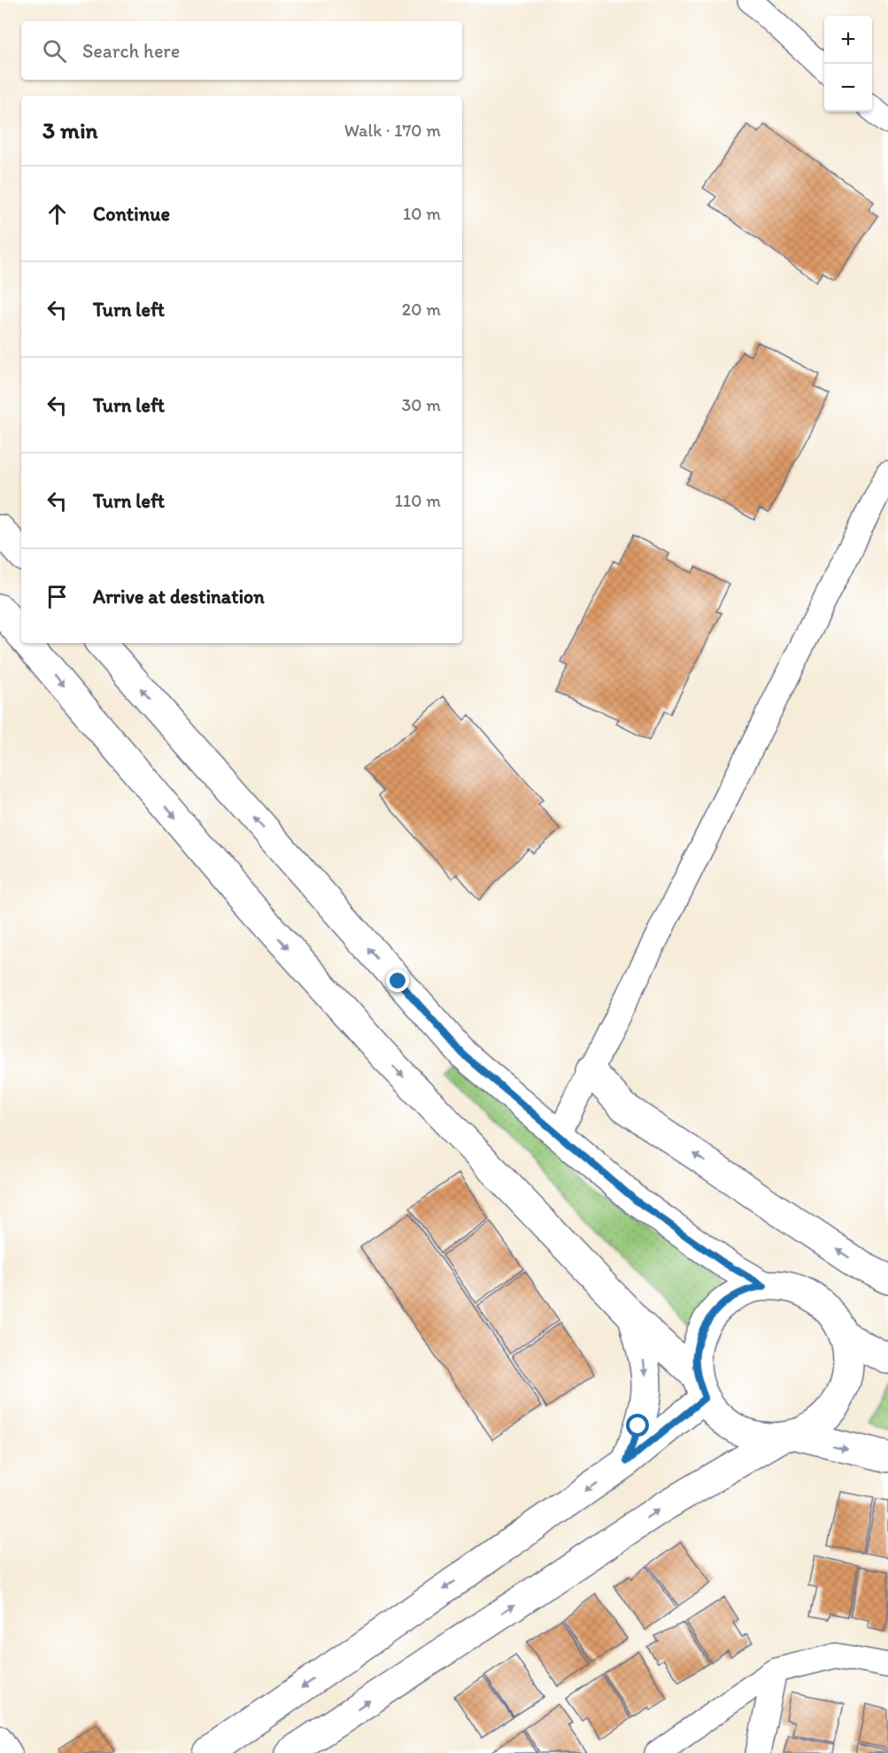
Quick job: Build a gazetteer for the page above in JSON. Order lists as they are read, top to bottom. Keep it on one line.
{"page":{"map_buttons":["+","−"],"search":"Search here","heading":["3 min","Walk · 170 m"],"list":[["Continue","10 m"],["Turn left","20 m"],["Turn left","30 m"],["Turn left","110 m"],"Arrive at destination"]}}
